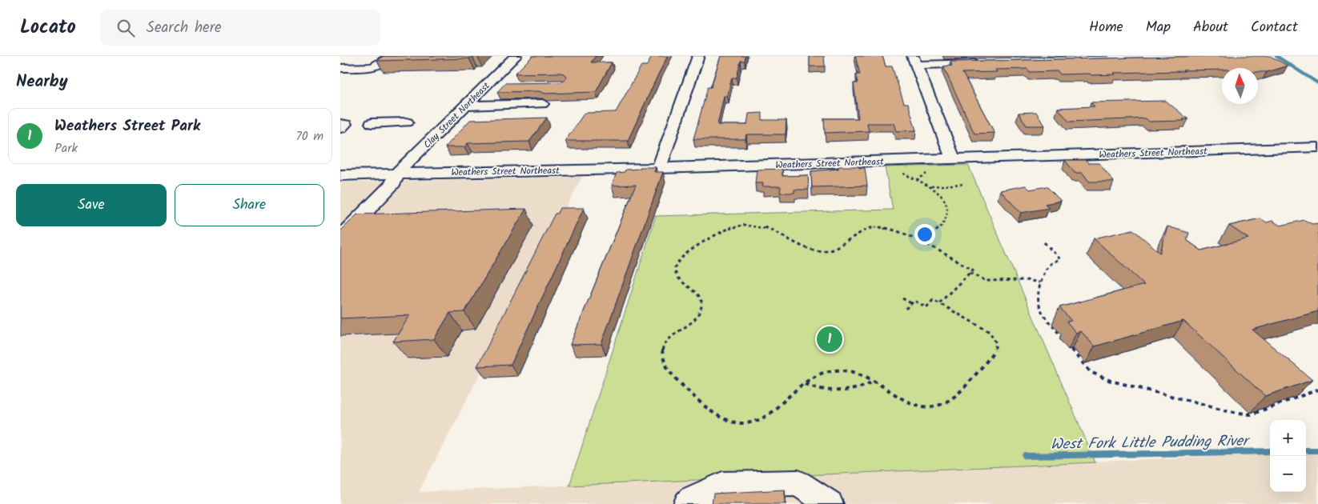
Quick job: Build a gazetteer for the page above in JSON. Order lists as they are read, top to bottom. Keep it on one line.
{"streets":{"street":["Clay Street Northeast","Weathers Street Northeast"]},"crossings":[["Clay Street Northeast","Weathers Street Northeast"]],"water":["West Fork Little Pudding River"],"north":"top","page":{"header":"Locato","search":"Search here","nav":["Home","Map","About","Contact"],"heading":"Nearby","list":[{"mark":"1","name":"Weathers Street Park","note":"Park","value":"70 m"}],"buttons":["Save","Share"],"pins":"1","map_buttons":["+","−"]}}
